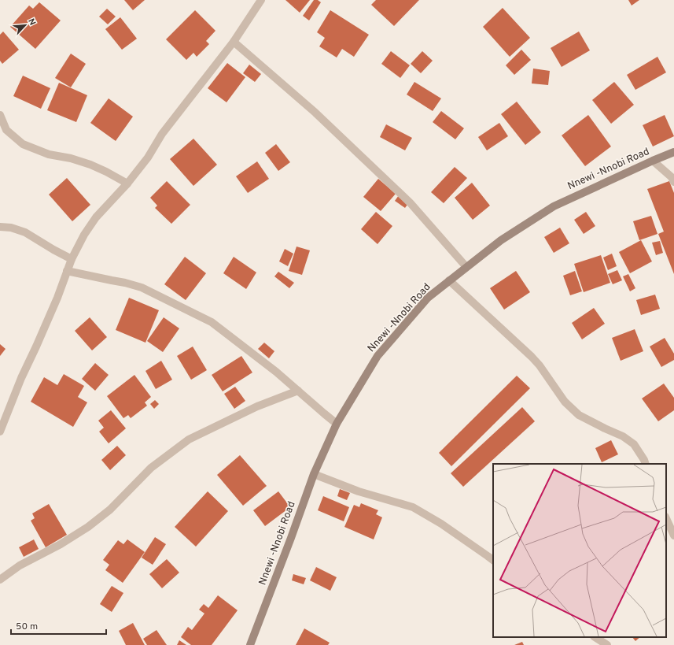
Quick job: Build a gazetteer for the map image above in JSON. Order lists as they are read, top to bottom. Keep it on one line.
{"streets":{"main road":["Nnewi -Nnobi Road"]},"scale_bar":"50 m","north":"top right"}
